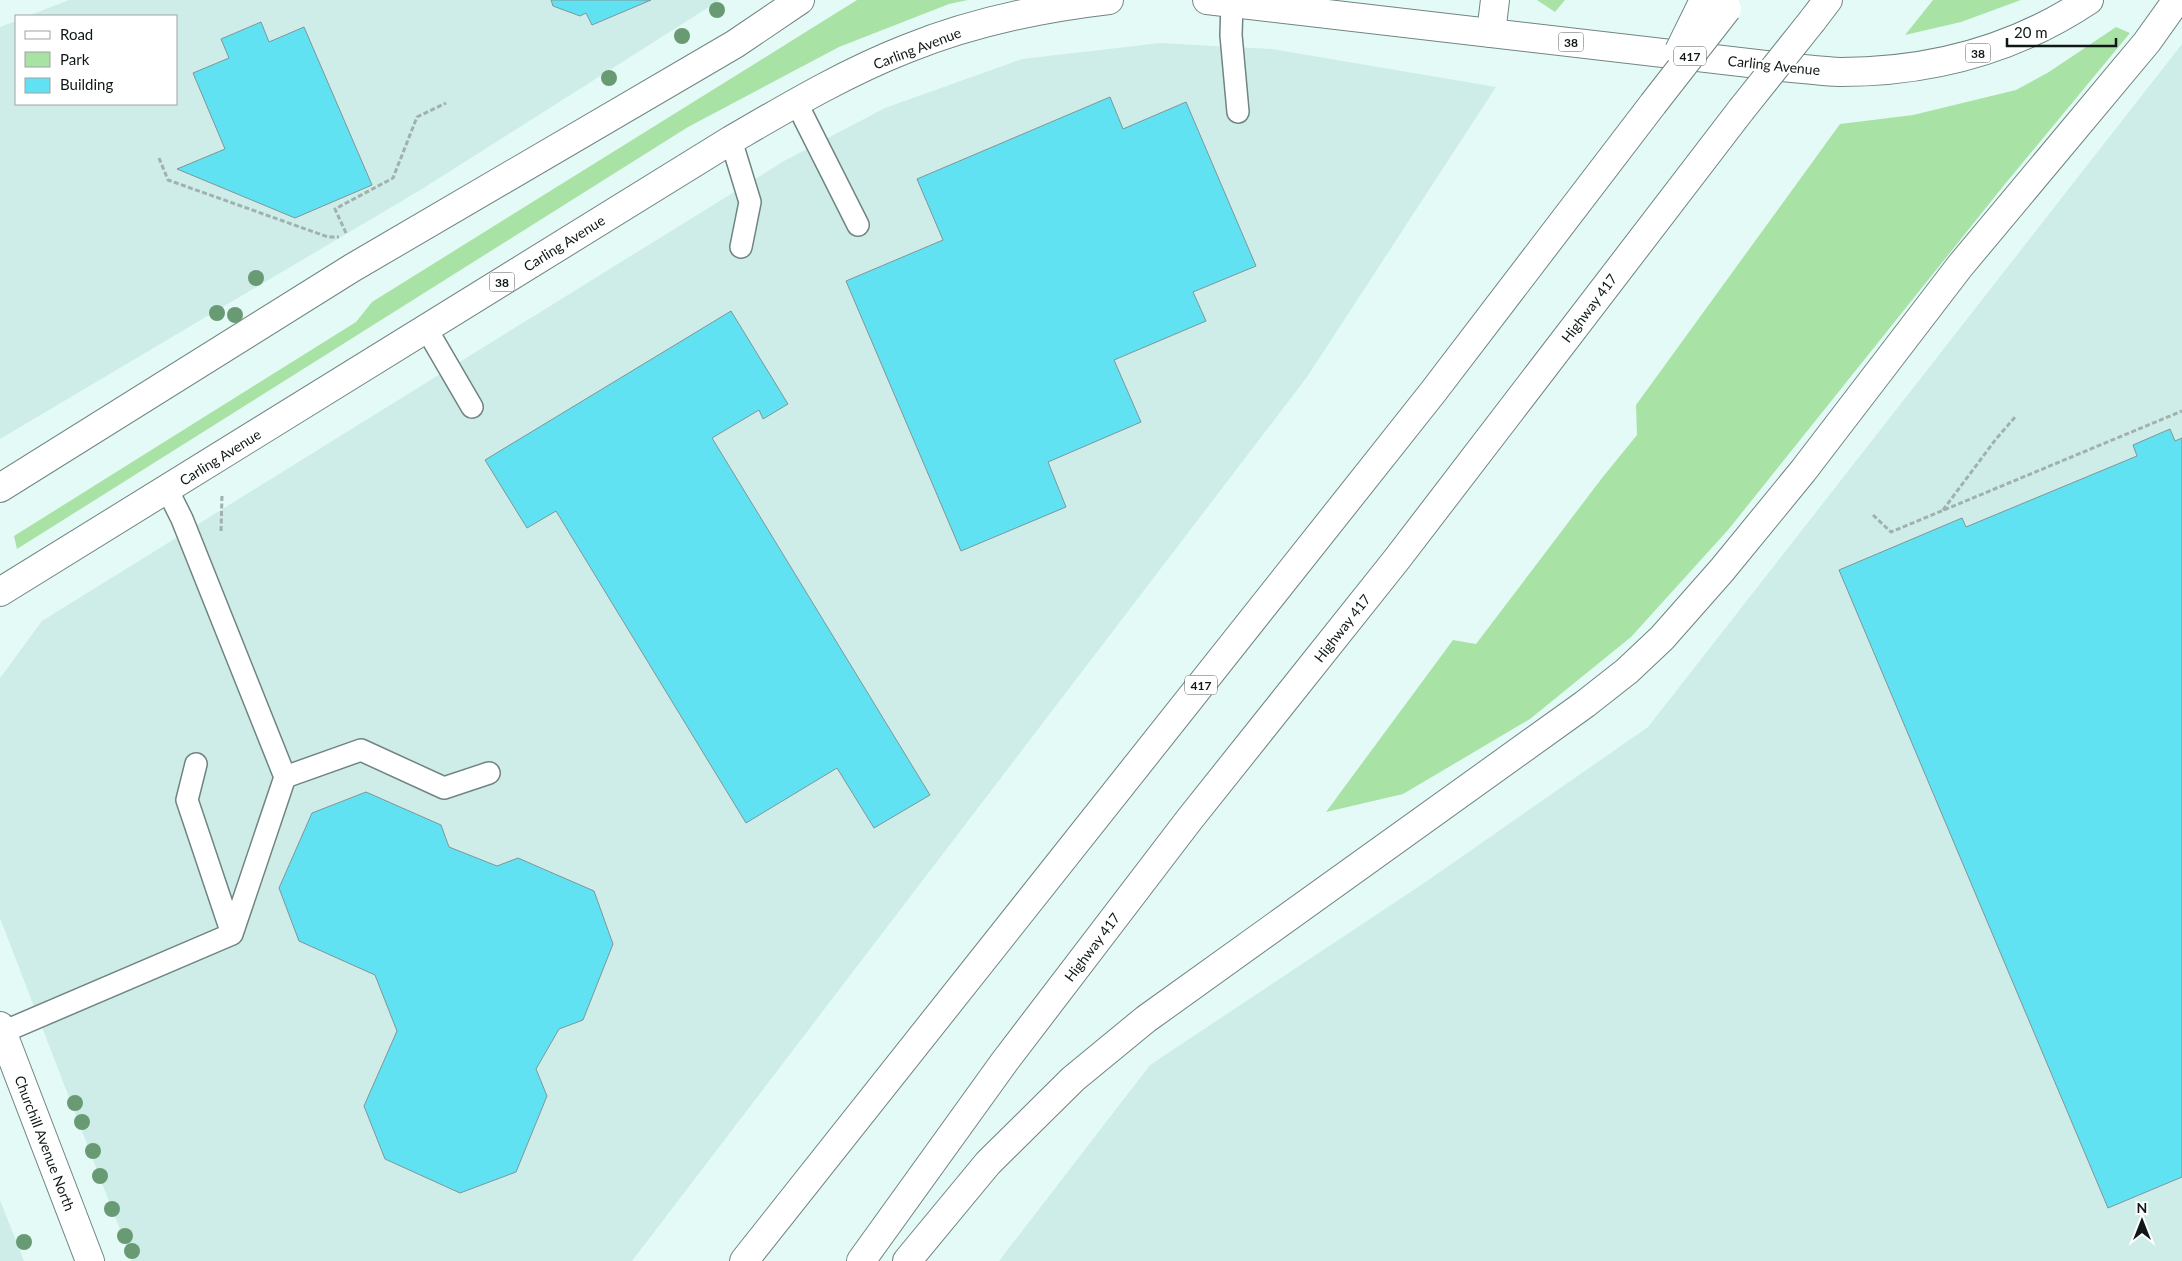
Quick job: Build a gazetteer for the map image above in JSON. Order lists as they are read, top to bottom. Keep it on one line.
{"streets":{"main road":["38","Carling Avenue","417","Highway 417","Churchill Avenue North"]},"legend":["Road","Park","Building"],"scale_bar":"20 m","north":"top"}
